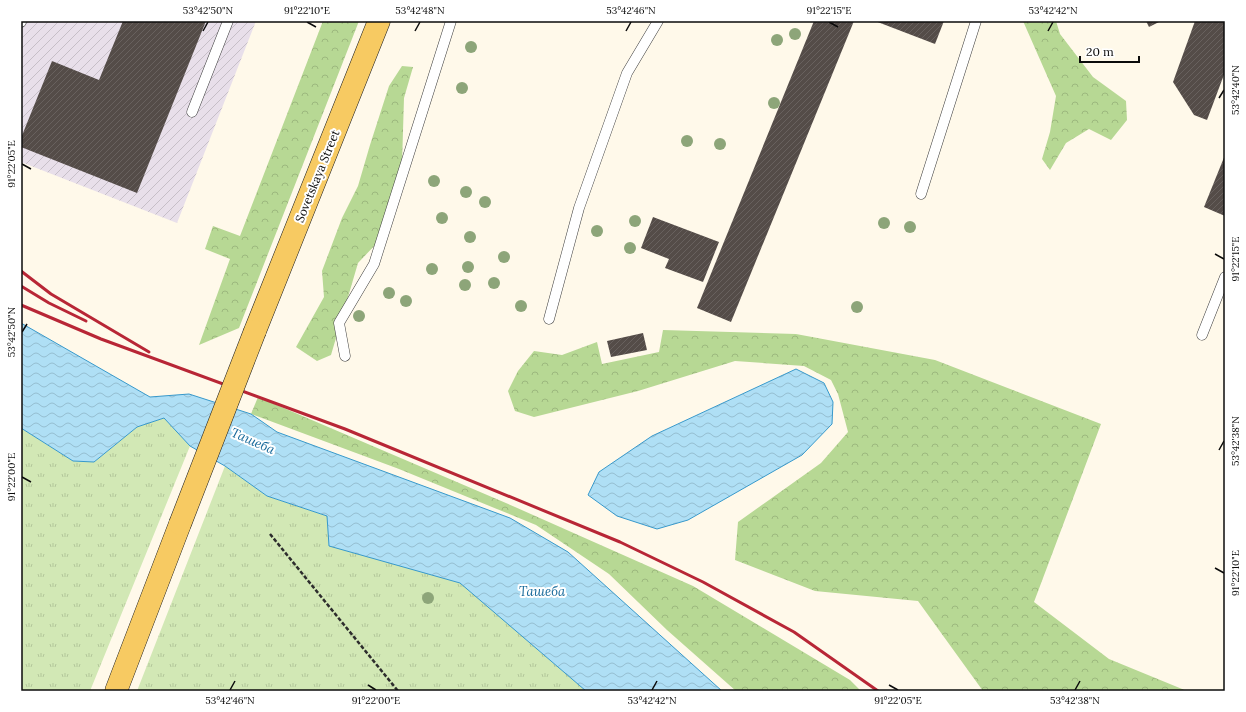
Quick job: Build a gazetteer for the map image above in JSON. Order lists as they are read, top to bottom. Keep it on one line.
{"streets":{"main road":["Sovetskaya Street"]},"water":["Ташеба"],"scale_bar":"20 m","coordinates":["53°42'50\"N","91°22'10\"E","53°42'48\"N","53°42'46\"N","91°22'15\"E","53°42'42\"N","53°42'40\"N","91°22'05\"E","53°42'38\"N","91°22'00\"E"]}
